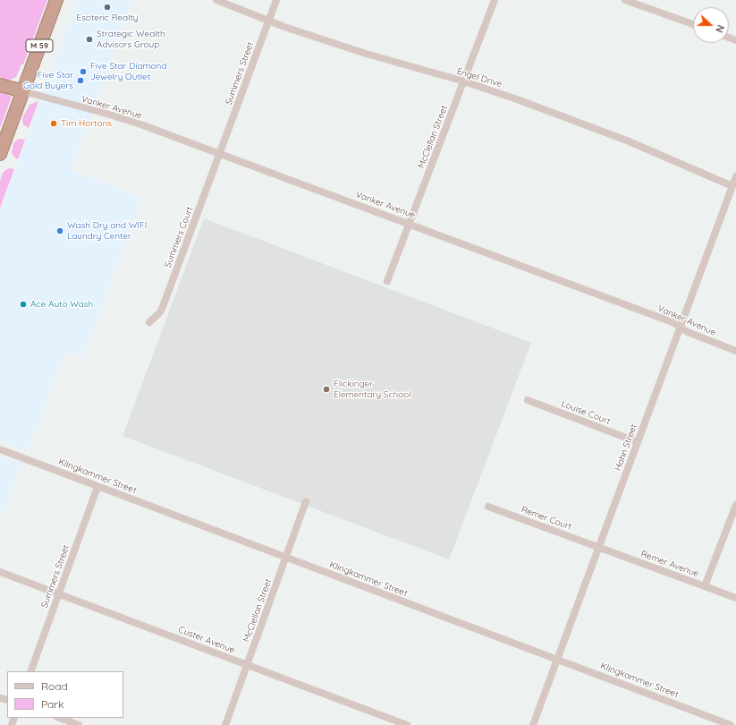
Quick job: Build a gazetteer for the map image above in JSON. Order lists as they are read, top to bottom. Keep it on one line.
{"streets":{"highway":["M 59"],"street":["Summers Street","Engel Drive","Vanker Avenue","McClellan Street","Summers Court","Louise Court","Hahn Street","Klingkammer Street","Remer Court","Remer Avenue","Custer Avenue"]},"crossings":[["M 59","Vanker Avenue"],["Summers Street","Engel Drive"],["Summers Street","Vanker Avenue"],["Summers Street","Summers Court"],["Summers Street","Klingkammer Street"],["Summers Street","Custer Avenue"],["Engel Drive","McClellan Street"],["Engel Drive","Hahn Street"],["Vanker Avenue","McClellan Street"],["Vanker Avenue","Summers Court"],["Vanker Avenue","Hahn Street"],["McClellan Street","Klingkammer Street"],["McClellan Street","Custer Avenue"],["Louise Court","Hahn Street"],["Hahn Street","Klingkammer Street"],["Hahn Street","Remer Court"],["Hahn Street","Remer Avenue"],["Remer Court","Remer Avenue"]],"places":["Esoteric Realty","Strategic Wealth Advisors Group","Five Star Diamond Jewelry Outlet","Five Star Gold Buyers","Tim Hortons","Wash Dry and WIFI Laundry Center","Ace Auto Wash","Flickinger Elementary School"],"legend":["Road","Park"],"north":"right"}
